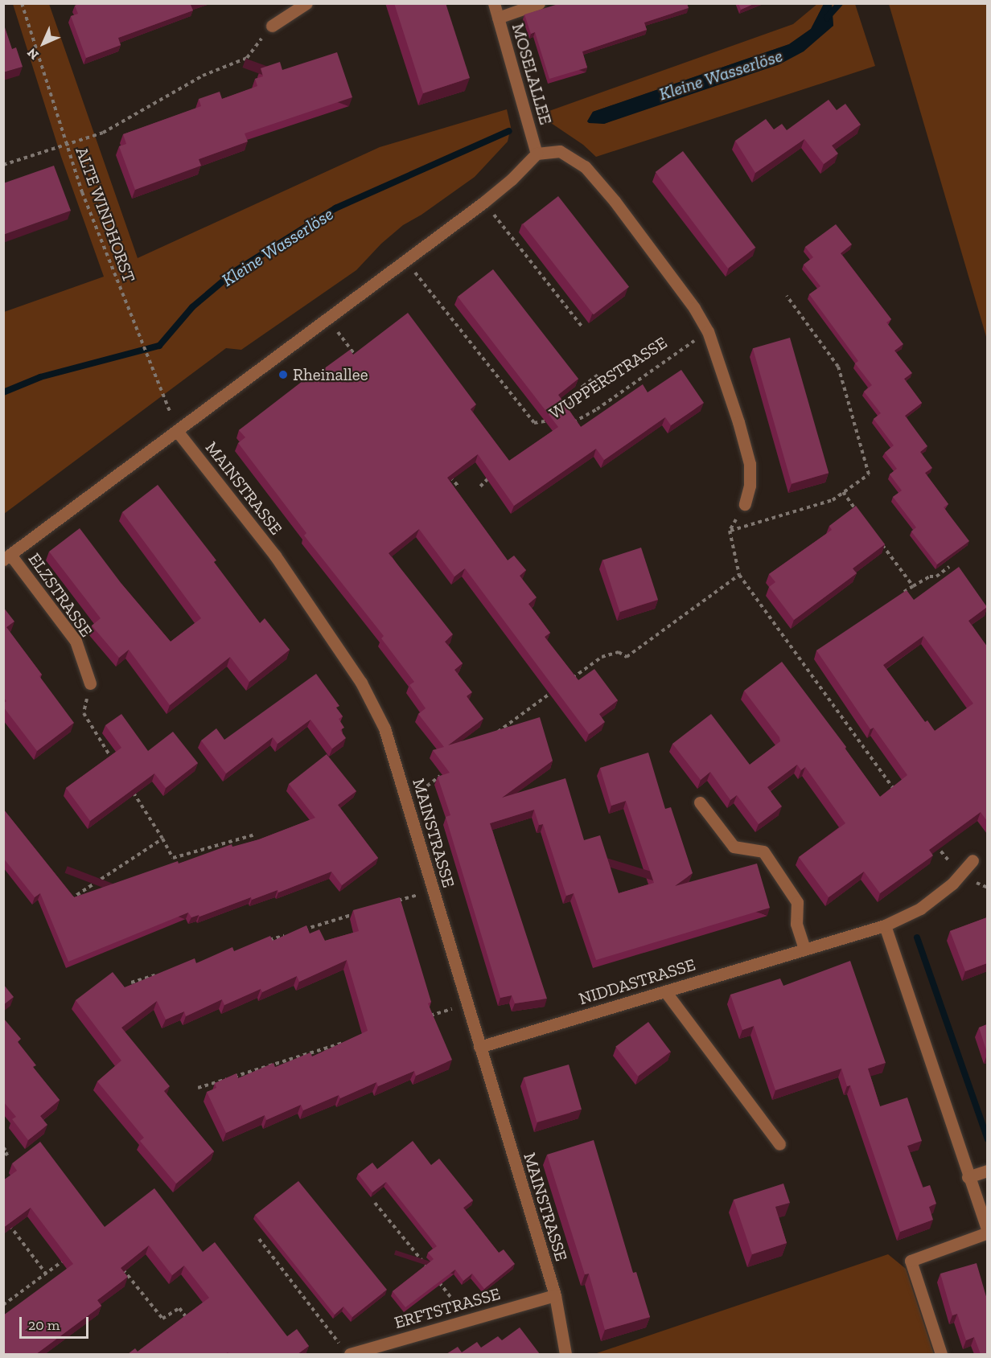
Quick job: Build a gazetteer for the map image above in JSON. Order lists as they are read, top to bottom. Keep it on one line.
{"streets":{"street":["MOSELALLEE","MAINSTRASSE","ELZSTRASSE","NIDDASTRASSE","ERFTSTRASSE"],"path":["ALTE WINDHORST","WUPPERSTRASSE"]},"crossings":[["ALTE WINDHORST","MAINSTRASSE"],["MAINSTRASSE","NIDDASTRASSE"],["MAINSTRASSE","ERFTSTRASSE"]],"water":["Kleine Wasserlöse"],"places":["Rheinallee"],"scale_bar":"20 m","north":"bottom left"}
